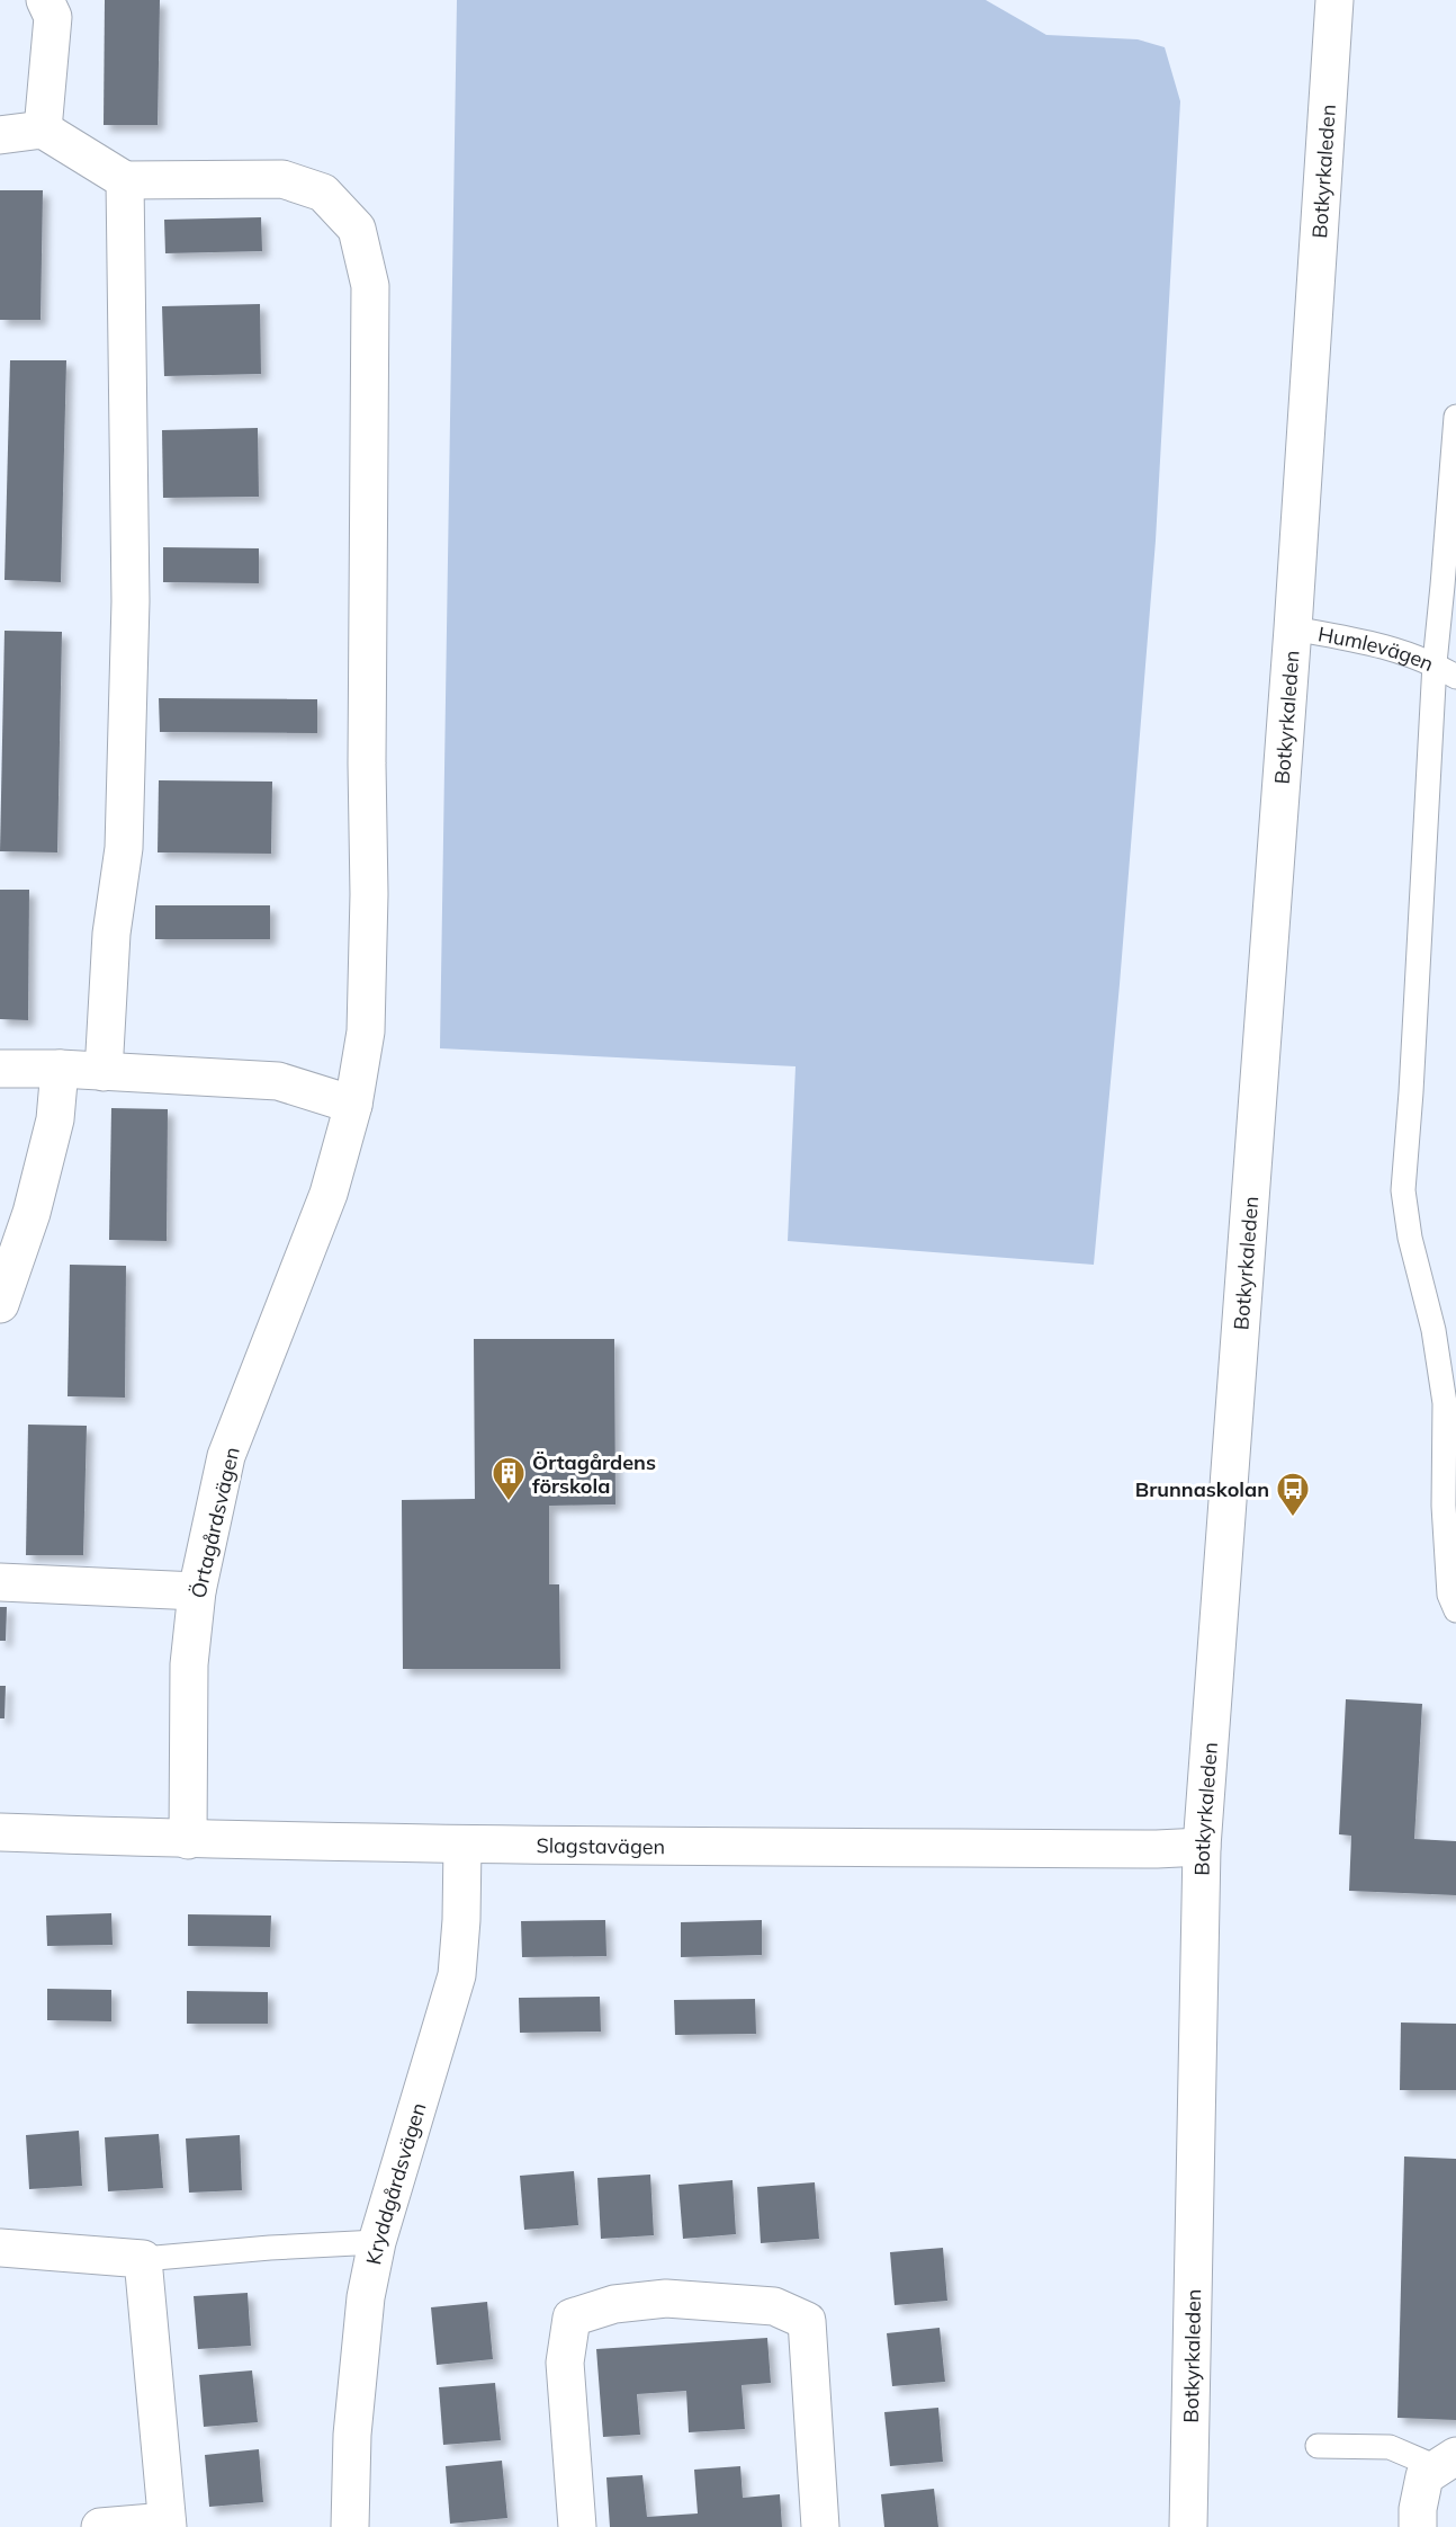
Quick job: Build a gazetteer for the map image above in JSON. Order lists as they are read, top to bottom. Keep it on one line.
{"streets":{"street":["Botkyrkaleden","Örtagårdsvägen","Slagstavägen","Kryddgårdsvägen"],"lane":["Humlevägen"]},"crossings":[["Botkyrkaleden","Humlevägen"],["Botkyrkaleden","Slagstavägen"],["Örtagårdsvägen","Slagstavägen"],["Slagstavägen","Kryddgårdsvägen"]],"places":{"building":["Örtagårdens förskola"],"bus stop":["Brunnaskolan"]}}
